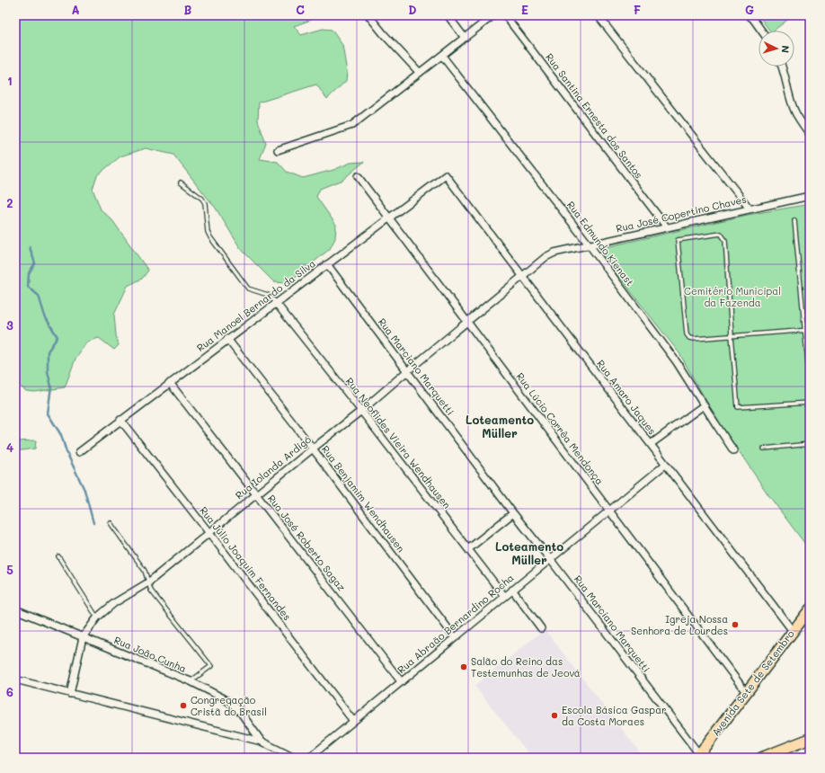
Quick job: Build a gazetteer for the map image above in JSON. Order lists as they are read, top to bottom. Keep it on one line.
{"streets":{"main road":["Avenida Sete de Setembro"],"street":["Rua Santina Ernesta dos Santos","Rua José Copertino Chaves","Rua Edmundo Kienast","Rua Manoel Bernardo da Silva","Rua Marciano Marquetti","Rua Amaro Jaques","Rua Lúcio Corrêa Mendonça","Rua Neoflides Vieira Wendhausen","Rua Iolanda Ardigó","Rua Benjamim Wendhausen","Rua José Roberto Sagaz","Rua Júlio Joaquim Fernandes","Rua Abraão Bernardino Rocha","Rua João Cunha"]},"crossings":[["Rua Santina Ernesta dos Santos","Rua José Copertino Chaves"],["Rua José Copertino Chaves","Rua Edmundo Kienast"],["Rua José Copertino Chaves","Rua Amaro Jaques"],["Rua José Copertino Chaves","Rua Iolanda Ardigó"],["Rua Manoel Bernardo da Silva","Rua Marciano Marquetti"],["Rua Manoel Bernardo da Silva","Rua Amaro Jaques"],["Rua Manoel Bernardo da Silva","Rua Lúcio Corrêa Mendonça"],["Rua Manoel Bernardo da Silva","Rua Neoflides Vieira Wendhausen"],["Rua Manoel Bernardo da Silva","Rua Benjamim Wendhausen"],["Rua Manoel Bernardo da Silva","Rua José Roberto Sagaz"],["Rua Manoel Bernardo da Silva","Rua Júlio Joaquim Fernandes"],["Rua Marciano Marquetti","Rua Iolanda Ardigó"],["Rua Marciano Marquetti","Rua Abraão Bernardino Rocha"],["Rua Marciano Marquetti","Avenida Sete de Setembro"],["Rua Amaro Jaques","Rua Iolanda Ardigó"],["Rua Amaro Jaques","Rua Abraão Bernardino Rocha"],["Rua Amaro Jaques","Avenida Sete de Setembro"],["Rua Lúcio Corrêa Mendonça","Rua Iolanda Ardigó"],["Rua Lúcio Corrêa Mendonça","Rua Abraão Bernardino Rocha"],["Rua Lúcio Corrêa Mendonça","Avenida Sete de Setembro"],["Rua Neoflides Vieira Wendhausen","Rua Iolanda Ardigó"],["Rua Neoflides Vieira Wendhausen","Rua Abraão Bernardino Rocha"],["Rua Iolanda Ardigó","Rua Benjamim Wendhausen"],["Rua Iolanda Ardigó","Rua José Roberto Sagaz"],["Rua Iolanda Ardigó","Rua Júlio Joaquim Fernandes"],["Rua Iolanda Ardigó","Rua João Cunha"],["Rua Benjamim Wendhausen","Rua Abraão Bernardino Rocha"],["Rua José Roberto Sagaz","Rua Abraão Bernardino Rocha"],["Rua Júlio Joaquim Fernandes","Rua Abraão Bernardino Rocha"]],"districts":["Loteamento Müller","Loteamento Müller"],"parks":["Cemitério Municipal da Fazenda"],"places":["Igreja Nossa Senhora de Lourdes","Salão do Reino das Testemunhas de Jeová","Congregação Cristã do Brasil","Escola Básica Gaspar da Costa Moraes"],"north":"right","grid":{"columns":["A","B","C","D","E","F","G"],"rows":["1","2","3","4","5","6"]}}
